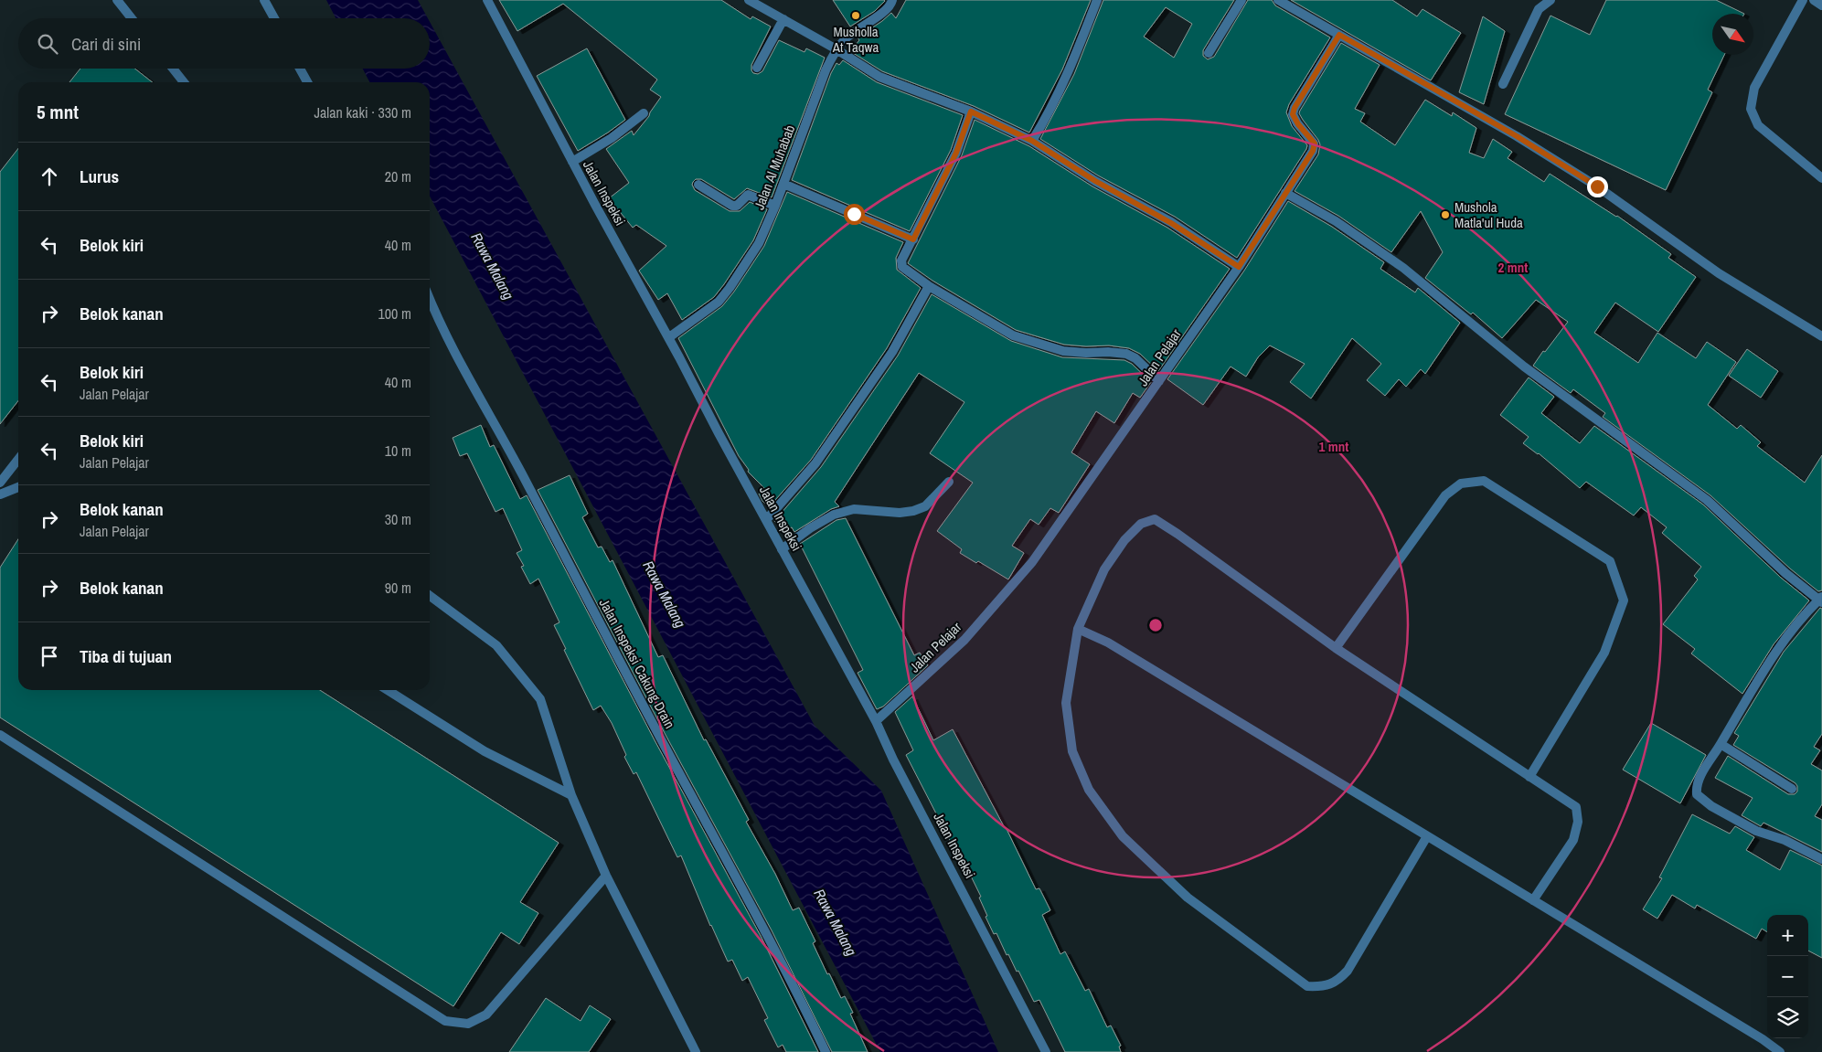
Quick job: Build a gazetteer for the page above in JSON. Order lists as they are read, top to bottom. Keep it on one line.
{"streets":{"street":["Jalan Al Muhabab","Jalan Inspeksi","Jalan Pelajar","Jalan Inspeksi Cakung Drain"]},"crossings":[["Jalan Al Muhabab","Jalan Inspeksi"],["Jalan Inspeksi","Jalan Pelajar"]],"water":["Rawa Malang"],"places":["Musholla At Taqwa","Mushola Matla'ul Huda"],"north":"bottom right","page":{"search":"Cari di sini","heading":["5 mnt","Jalan kaki · 330 m"],"list":[["Lurus","20 m"],["Belok kiri","40 m"],["Belok kanan","100 m"],["Belok kiri","Jalan Pelajar","40 m"],["Belok kiri","Jalan Pelajar","10 m"],["Belok kanan","Jalan Pelajar","30 m"],["Belok kanan","90 m"],"Tiba di tujuan"],"map_buttons":["+","−"]},"rings":["2 mnt","1 mnt"]}
